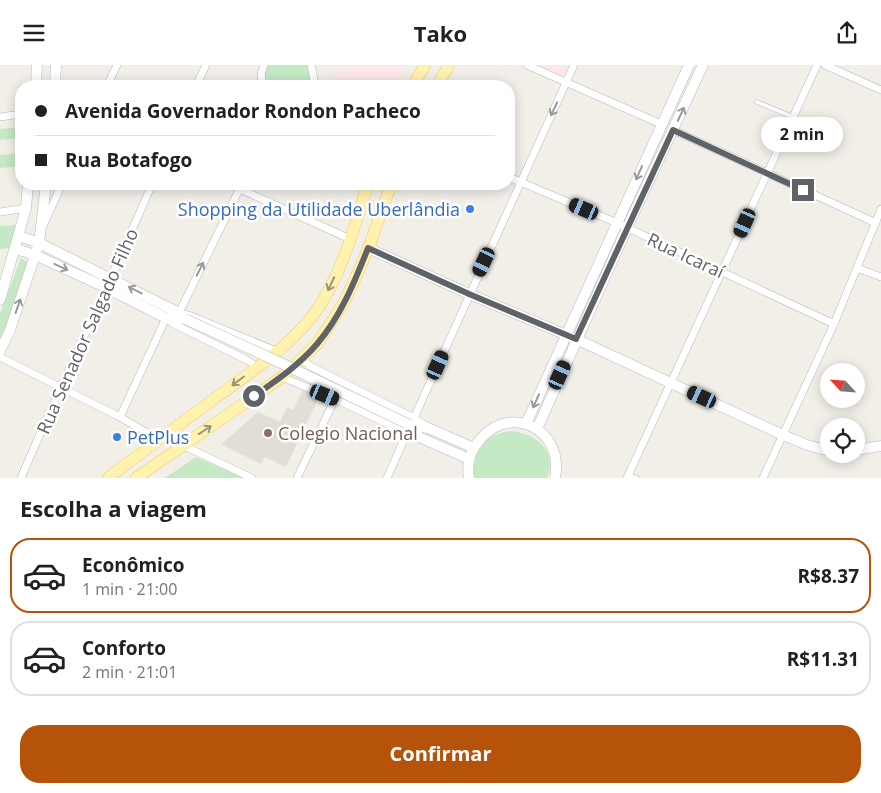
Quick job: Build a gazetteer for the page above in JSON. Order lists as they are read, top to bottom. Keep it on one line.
{"streets":{"street":["Rua Icaraí","Rua Senador Salgado Filho"]},"places":["Shopping da Utilidade Uberlândia","Colegio Nacional","PetPlus"],"north":"top left","page":{"header":"Tako","banner":["Avenida Governador Rondon Pacheco","Rua Botafogo"],"bubble":"2 min","heading":"Escolha a viagem","list":[{"name":"Econômico","note":"1 min · 21:00","value":"R$8.37"},{"name":"Conforto","note":"2 min · 21:01","value":"R$11.31"}],"buttons":"Confirmar"}}
